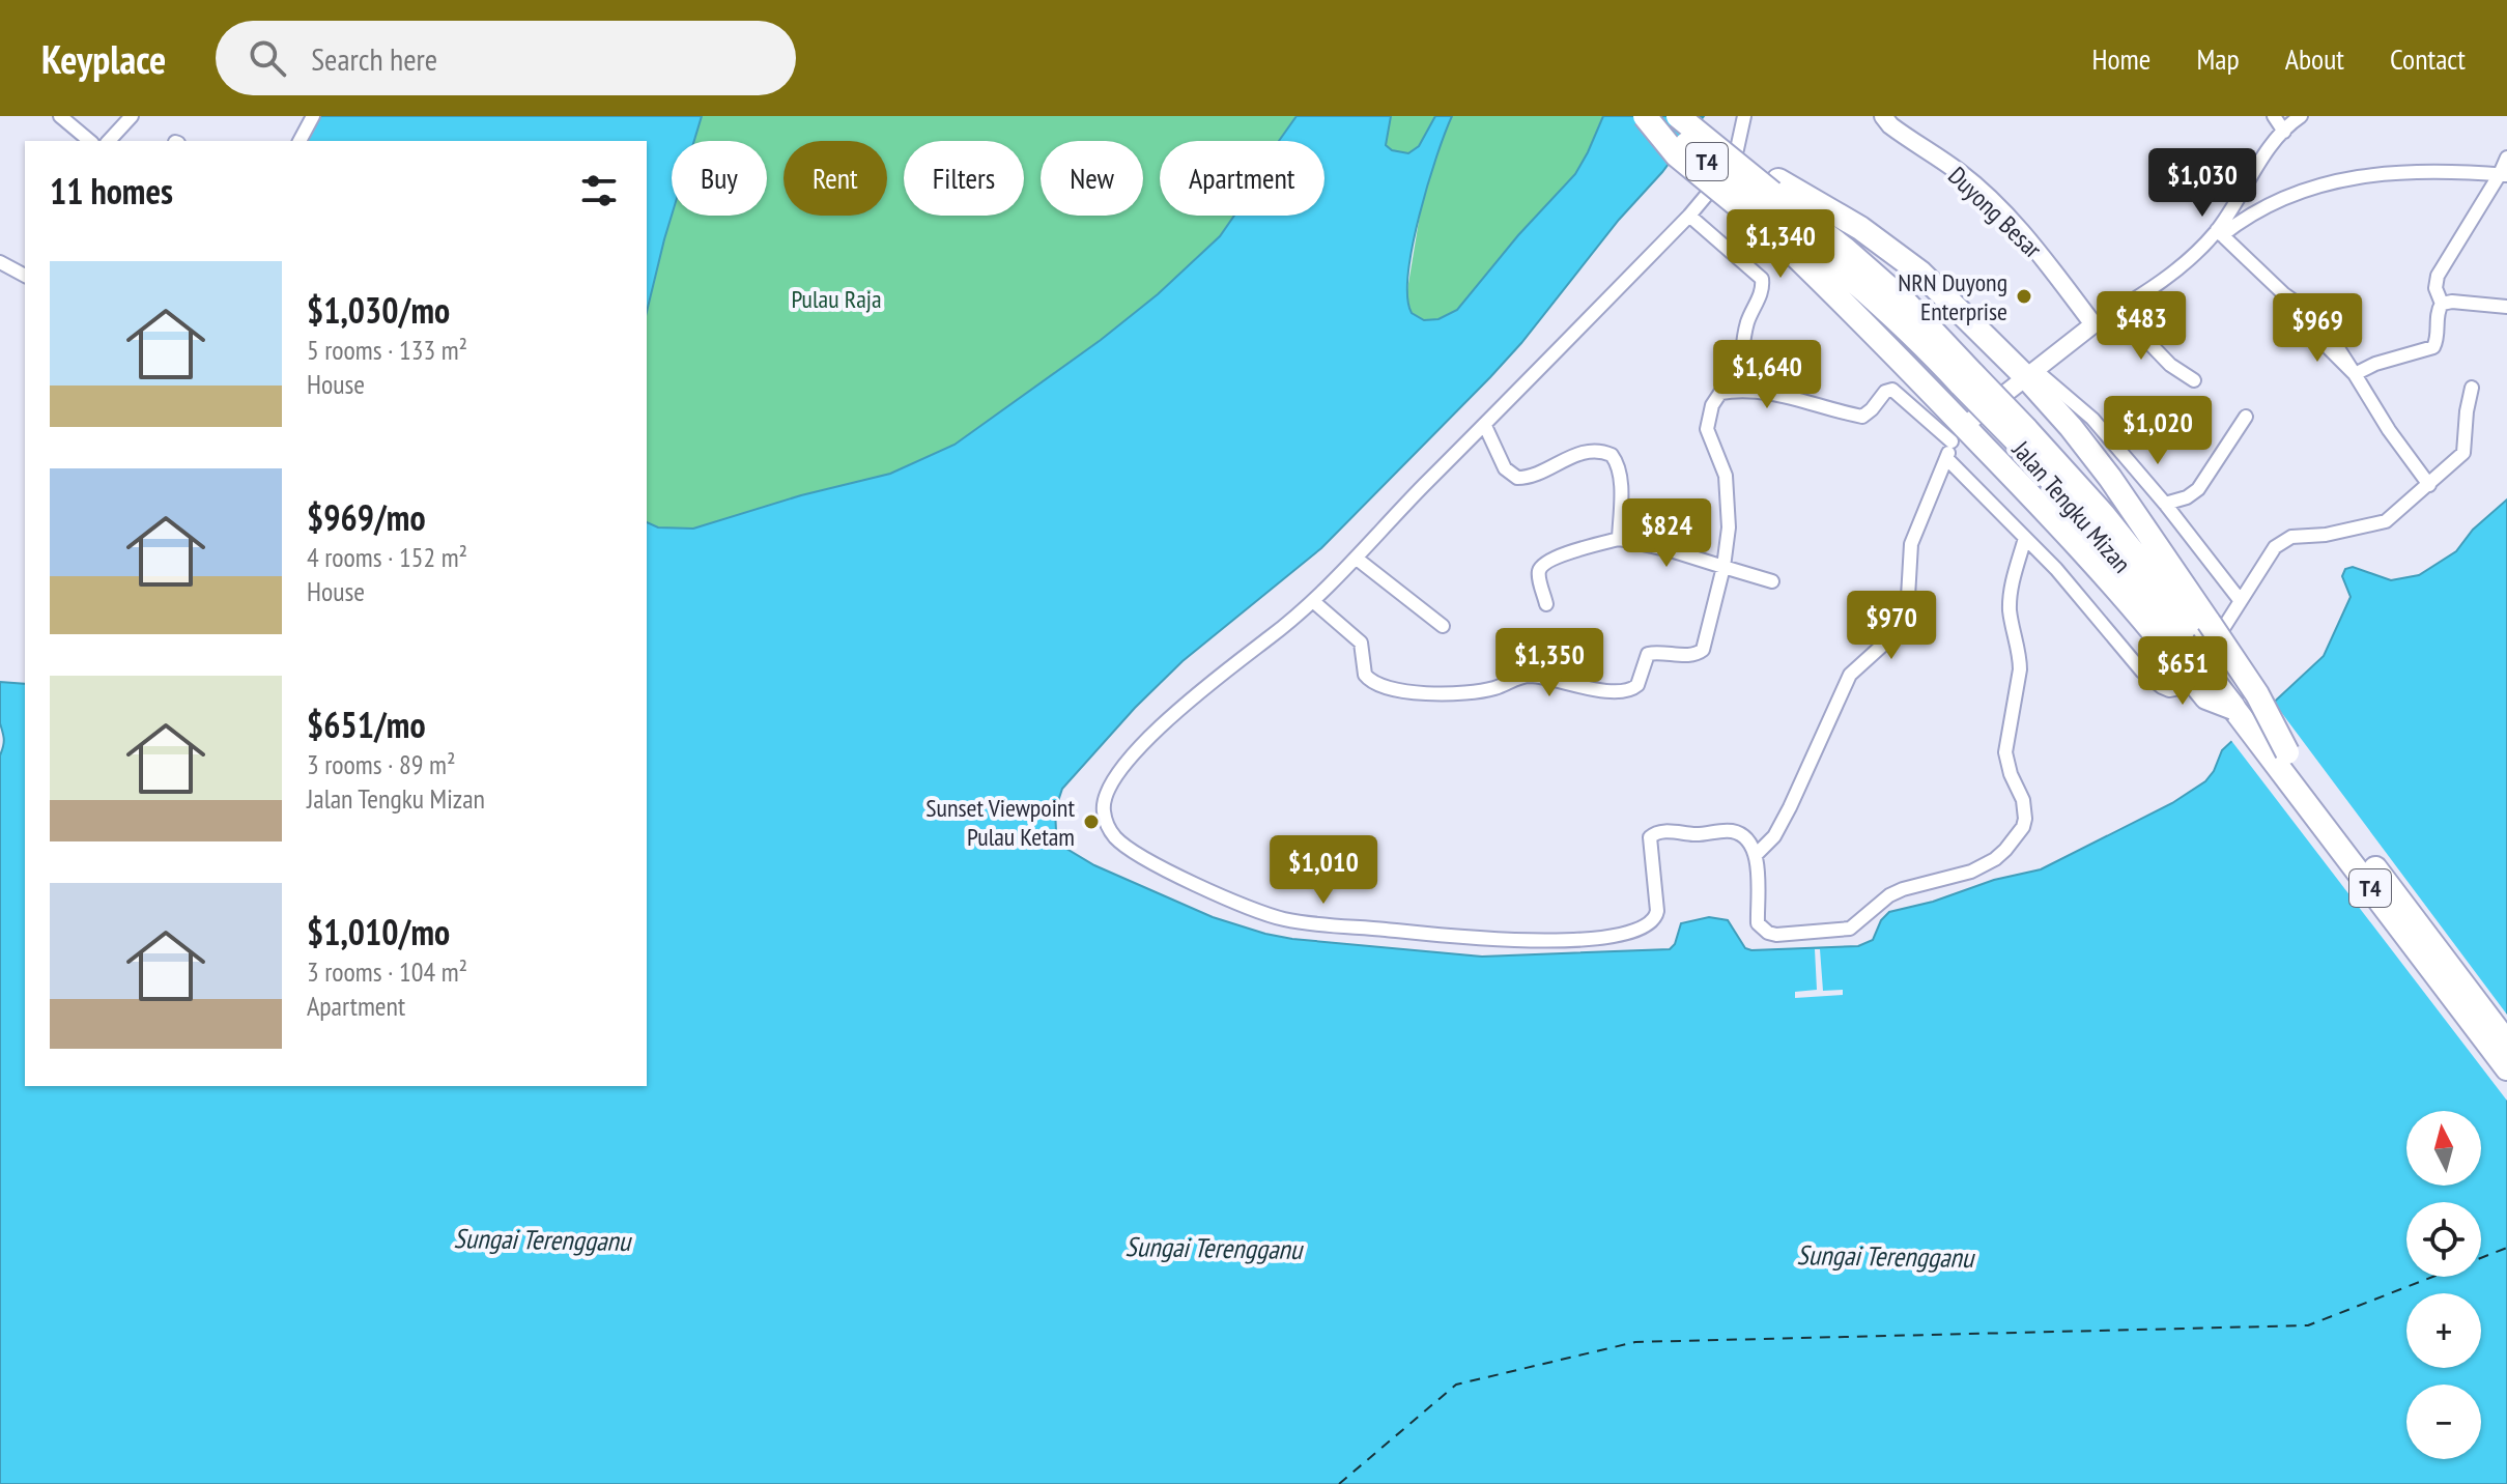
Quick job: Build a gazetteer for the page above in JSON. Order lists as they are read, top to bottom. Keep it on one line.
{"streets":{"highway":["T4","Jalan Tengku Mizan"],"street":["Duyong Besar"]},"crossings":[["T4","Jalan Tengku Mizan"]],"water":["Sungai Terengganu"],"parks":["Pulau Raja"],"places":["NRN Duyong Enterprise","Sunset Viewpoint Pulau Ketam"],"north":"top","page":{"header":"Keyplace","search":"Search here","nav":["Home","Map","About","Contact"],"chip":["Buy","Rent","Filters","New","Apartment"],"heading":"11 homes","price":["$1,030","$1,340","$483","$969","$1,640","$1,020","$824","$970","$1,350","$651","$1,010"],"list":[{"name":"$1,030/mo","note":"5 rooms · 133 m² · House"},{"name":"$969/mo","note":"4 rooms · 152 m² · House"},{"name":"$651/mo","note":"3 rooms · 89 m² · Jalan Tengku Mizan"},{"name":"$1,010/mo","note":"3 rooms · 104 m² · Apartment"}],"map_buttons":["+","−"]}}
